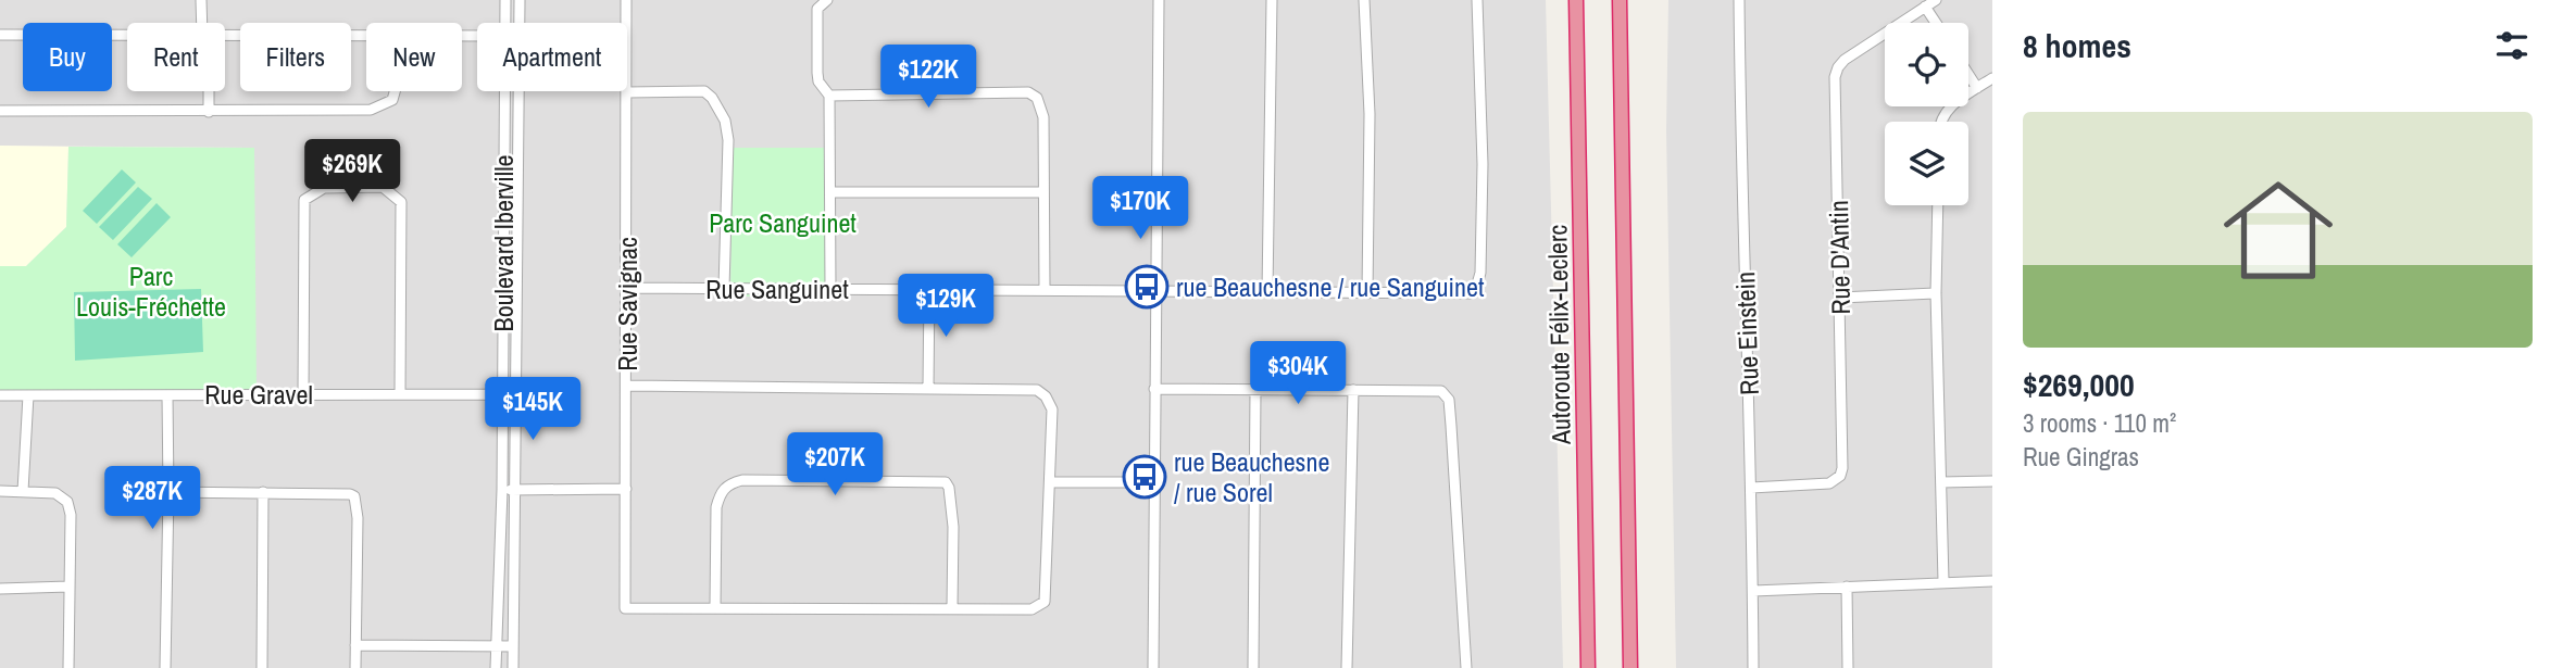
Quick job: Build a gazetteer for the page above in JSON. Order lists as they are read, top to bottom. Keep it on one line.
{"streets":{"highway":["Autoroute Félix-Leclerc"],"street":["Boulevard Iberville","Rue D'Antin","Rue Sanguinet","Rue Savignac","Rue Einstein","Rue Gravel"]},"crossings":[["Boulevard Iberville","Rue Gravel"],["Rue D'Antin","Rue Einstein"],["Rue Sanguinet","Rue Savignac"]],"parks":["Parc Sanguinet","Parc Louis-Fréchette"],"places":{"bus stop":["rue Beauchesne / rue Sanguinet","rue Beauchesne / rue Sorel"]},"page":{"heading":"8 homes","chip":["Buy","Rent","Filters","New","Apartment"],"price":["$122K","$269K","$170K","$129K","$304K","$145K","$207K","$287K"],"list":[{"name":"$269,000","note":"3 rooms · 110 m² · Rue Gingras"}]}}
